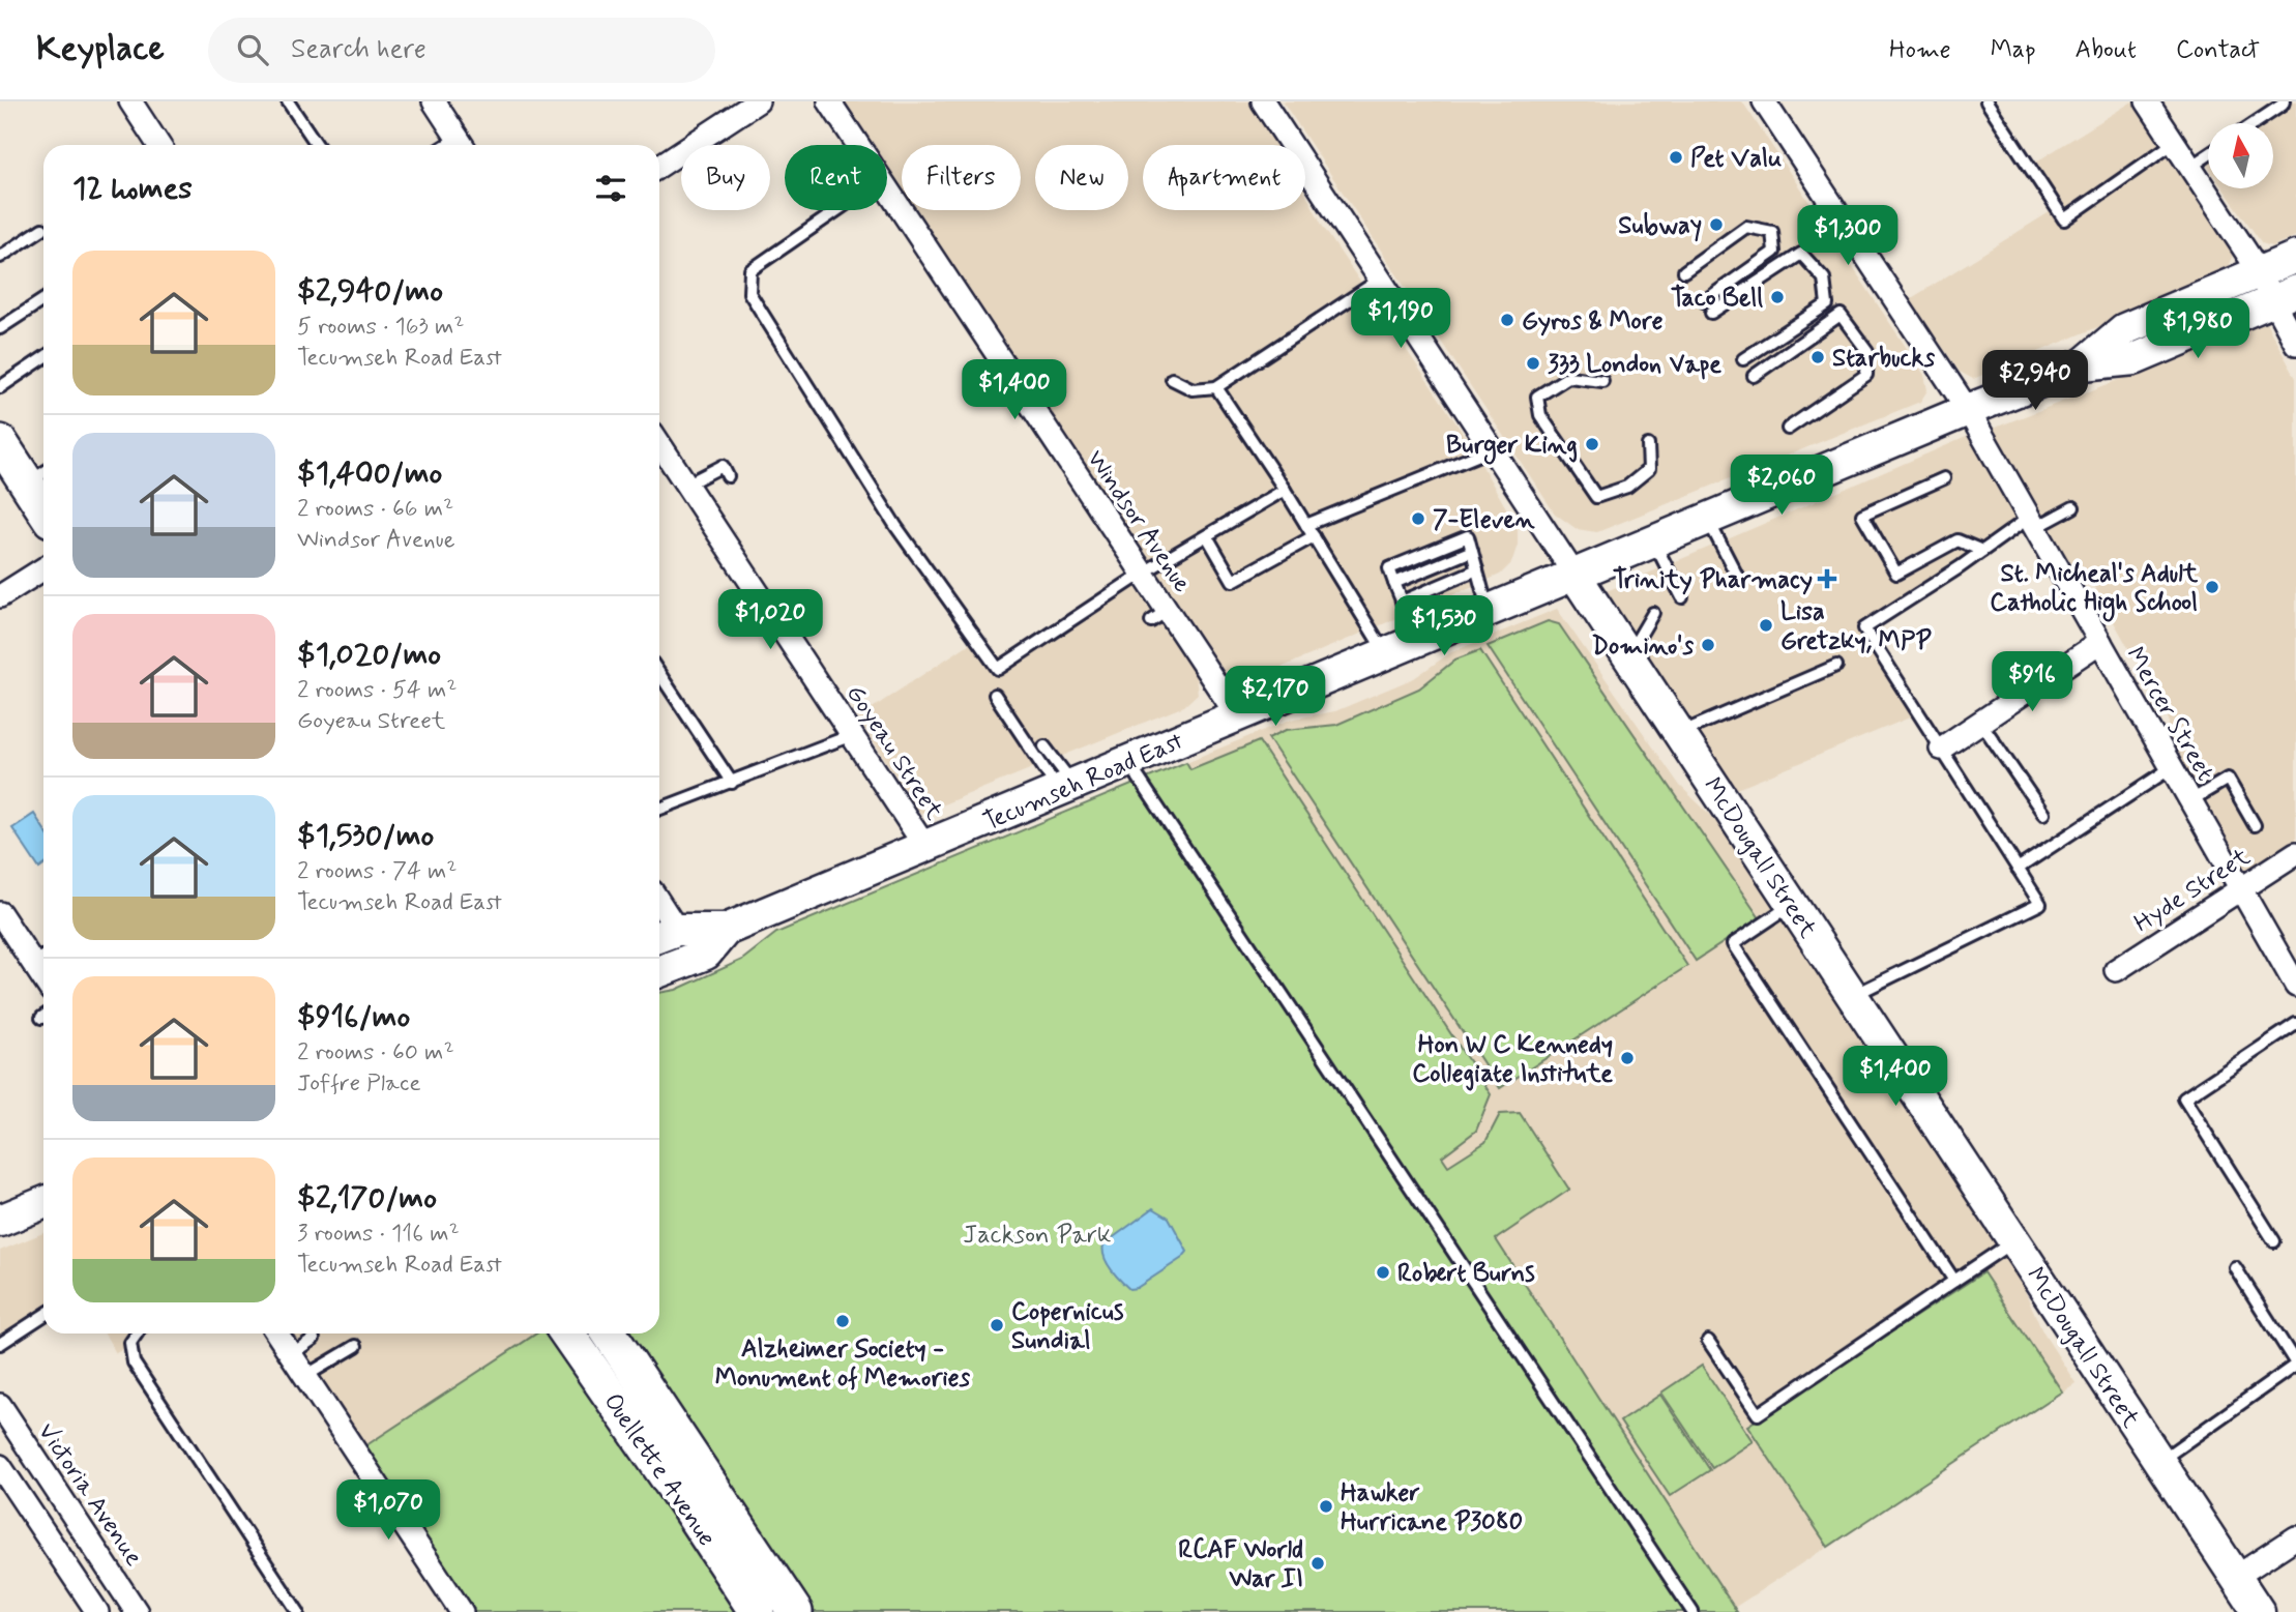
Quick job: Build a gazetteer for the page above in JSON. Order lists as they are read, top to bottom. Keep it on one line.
{"streets":{"main road":["Tecumseh Road East","McDougall Street","Ouellette Avenue"],"street":["Windsor Avenue","Mercer Street","Goyeau Street","Hyde Street","Victoria Avenue"]},"crossings":[["Windsor Avenue","Tecumseh Road East"],["Mercer Street","Tecumseh Road East"],["Mercer Street","Hyde Street"],["Goyeau Street","Tecumseh Road East"],["Tecumseh Road East","McDougall Street"]],"parks":["Jackson Park"],"places":{"other":["Pet Valu","Subway","Taco Bell","Gyros & More","Starbucks","333 London Vape","Burger King","7-Eleven","St. Micheal's Adult Catholic High School","Lisa Gretzky, MPP","Domino's","Hon W C Kennedy Collegiate Institute","Robert Burns","Alzheimer Society - Monument of Memories","Copernicus Sundial","Hawker Hurricane P3080","RCAF World War II"],"health":["Trinity Pharmacy"]},"north":"top","page":{"header":"Keyplace","search":"Search here","nav":["Home","Map","About","Contact"],"chip":["Buy","Rent","Filters","New","Apartment"],"heading":"12 homes","price":["$1,300","$1,190","$1,980","$2,940","$1,400","$2,060","$1,020","$1,530","$916","$2,170","$1,400","$1,070"],"list":[{"name":"$2,940/mo","note":"5 rooms · 163 m² · Tecumseh Road East"},{"name":"$1,400/mo","note":"2 rooms · 66 m² · Windsor Avenue"},{"name":"$1,020/mo","note":"2 rooms · 54 m² · Goyeau Street"},{"name":"$1,530/mo","note":"2 rooms · 74 m² · Tecumseh Road East"},{"name":"$916/mo","note":"2 rooms · 60 m² · Joffre Place"},{"name":"$2,170/mo","note":"3 rooms · 116 m² · Tecumseh Road East"}]}}
